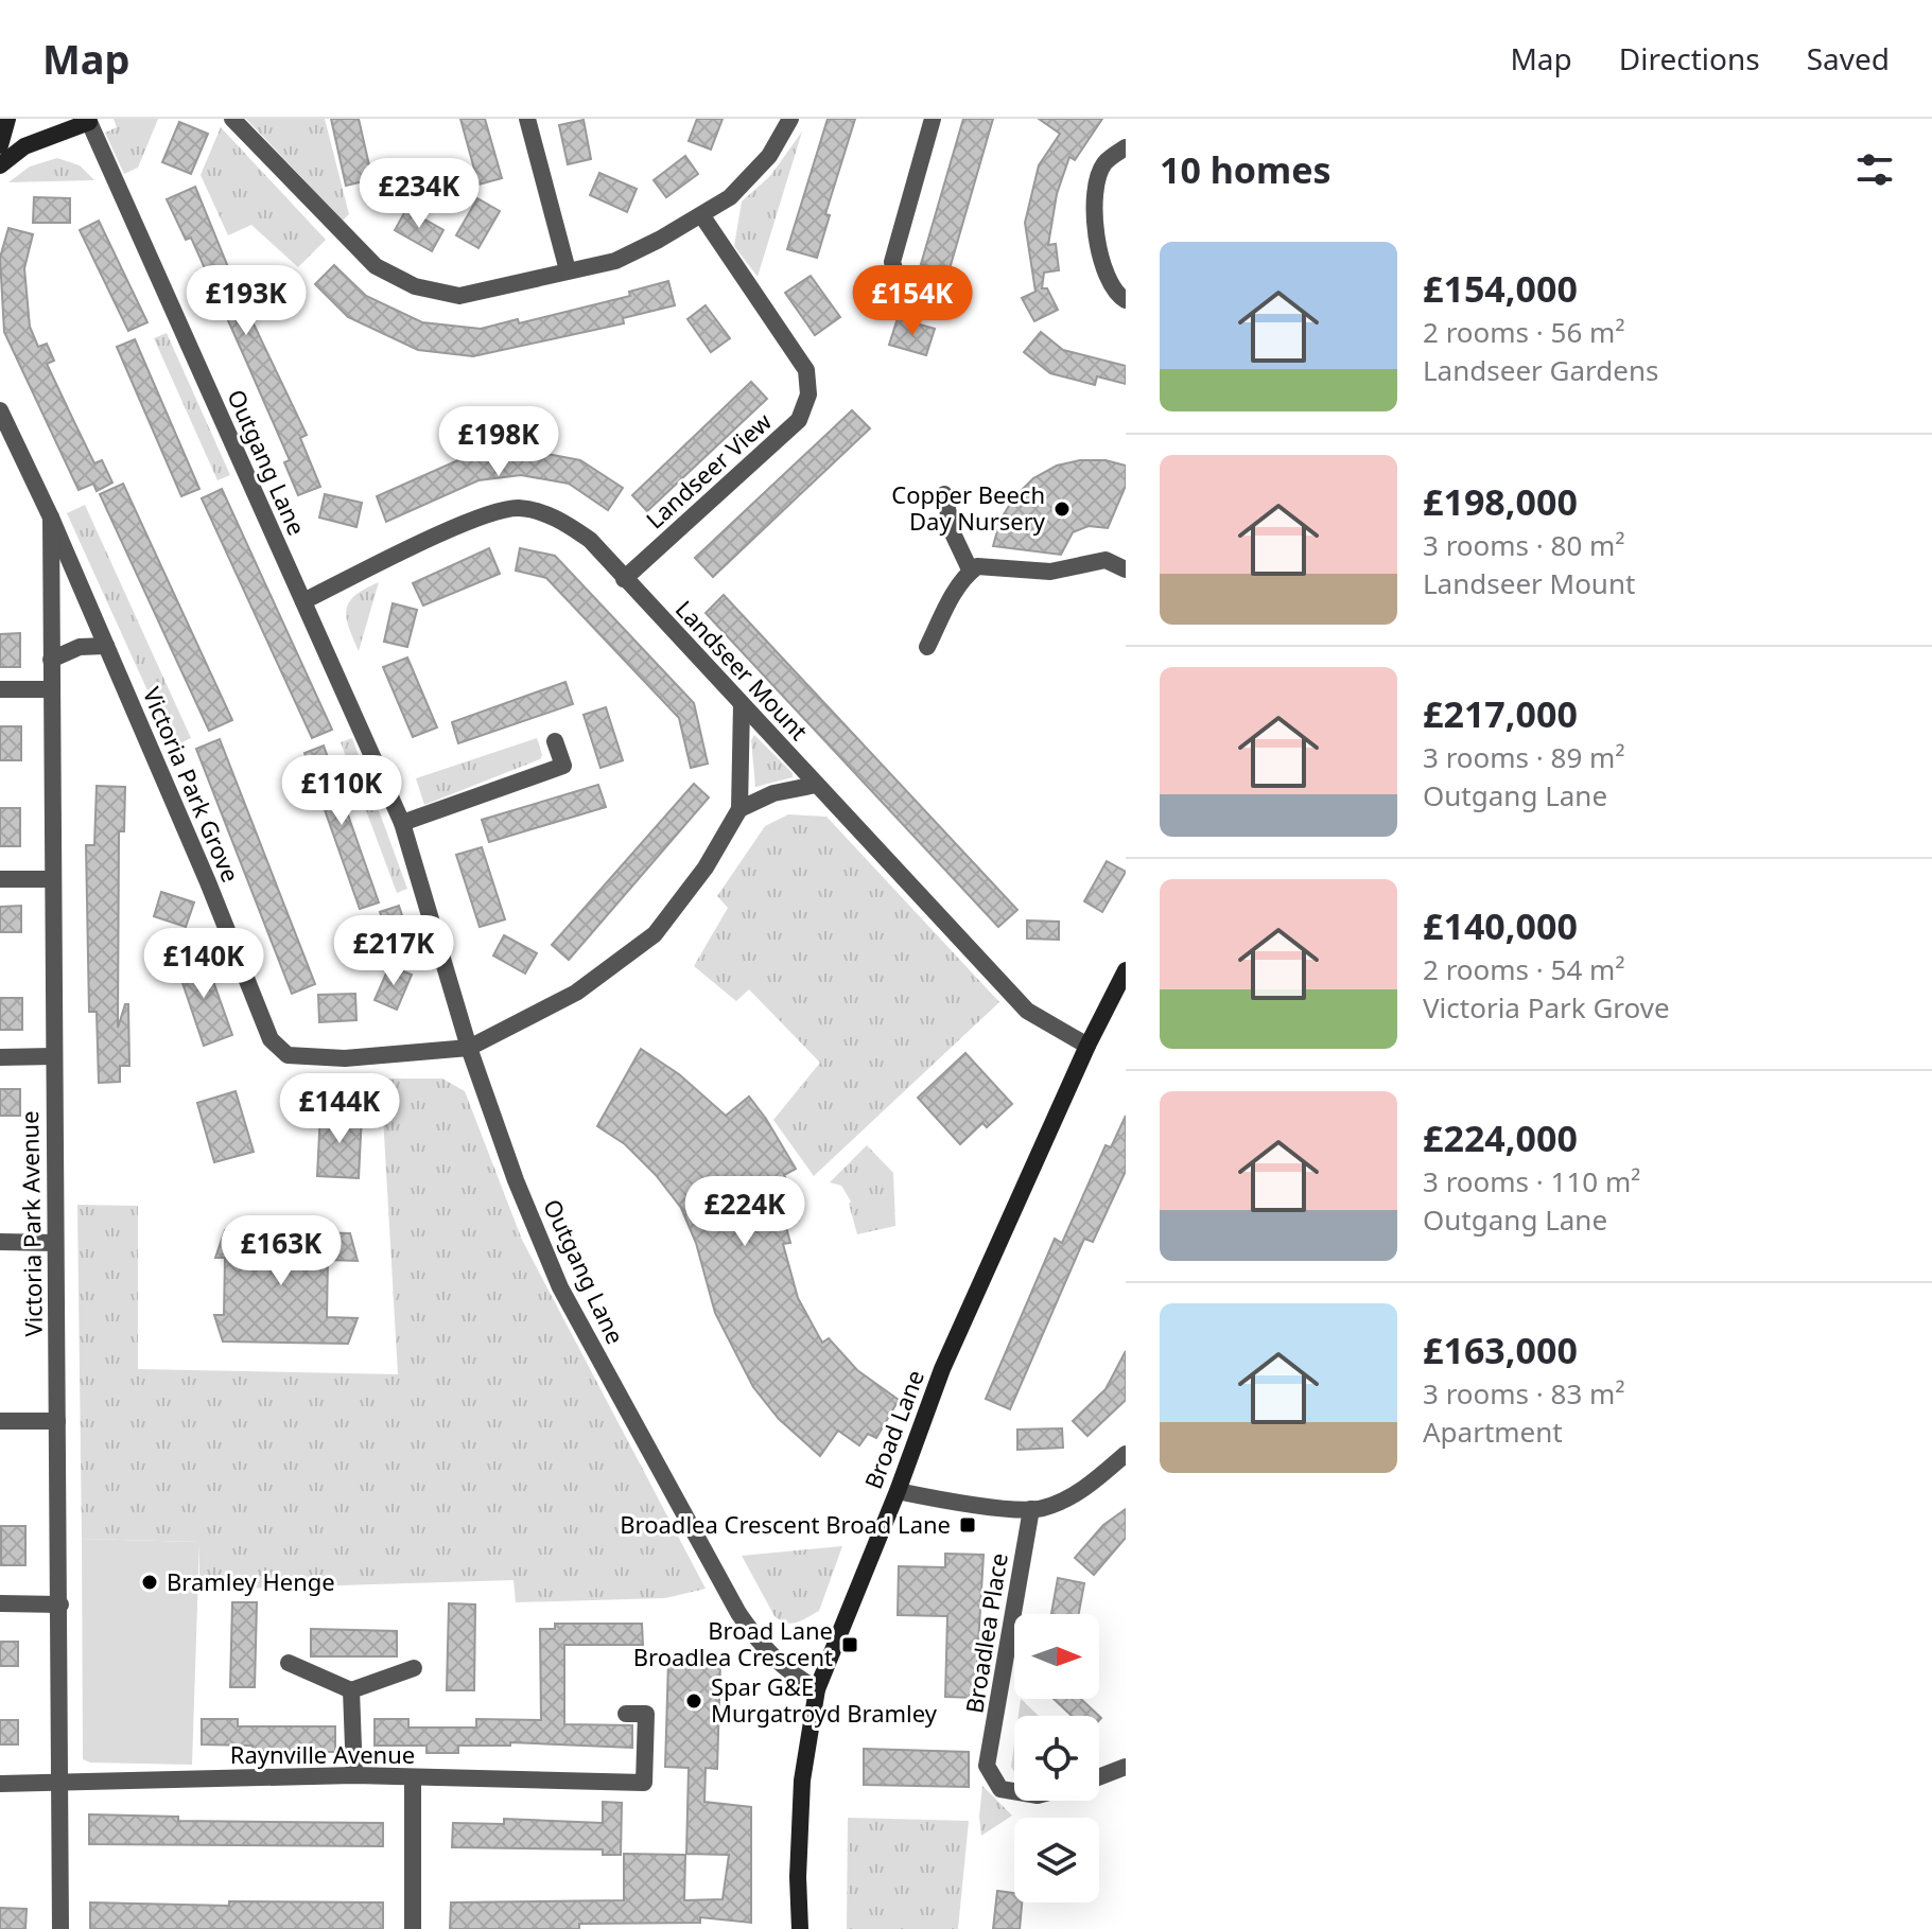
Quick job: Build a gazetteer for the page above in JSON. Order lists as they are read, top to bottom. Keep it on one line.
{"streets":{"street":["Outgang Lane","Landseer View","Landseer Mount","Victoria Park Grove","Victoria Park Avenue","Broad Lane","Broadlea Place","Raynville Avenue"]},"crossings":[["Outgang Lane","Landseer Mount"],["Outgang Lane","Victoria Park Grove"],["Outgang Lane","Broad Lane"],["Landseer View","Landseer Mount"],["Landseer Mount","Broad Lane"],["Victoria Park Grove","Victoria Park Avenue"],["Victoria Park Avenue","Raynville Avenue"]],"places":{"other":["Copper Beech Day Nursery","Bramley Henge","Spar G&E Murgatroyd Bramley"],"transit":["Broadlea Crescent Broad Lane","Broad Lane Broadlea Crescent"]},"north":"right","page":{"header":"Map","nav":["Map","Directions","Saved"],"heading":"10 homes","price":["£234K","£193K","£154K","£198K","£110K","£217K","£140K","£144K","£224K","£163K"],"list":[{"name":"£154,000","note":"2 rooms · 56 m² · Landseer Gardens"},{"name":"£198,000","note":"3 rooms · 80 m² · Landseer Mount"},{"name":"£217,000","note":"3 rooms · 89 m² · Outgang Lane"},{"name":"£140,000","note":"2 rooms · 54 m² · Victoria Park Grove"},{"name":"£224,000","note":"3 rooms · 110 m² · Outgang Lane"},{"name":"£163,000","note":"3 rooms · 83 m² · Apartment"}]}}
